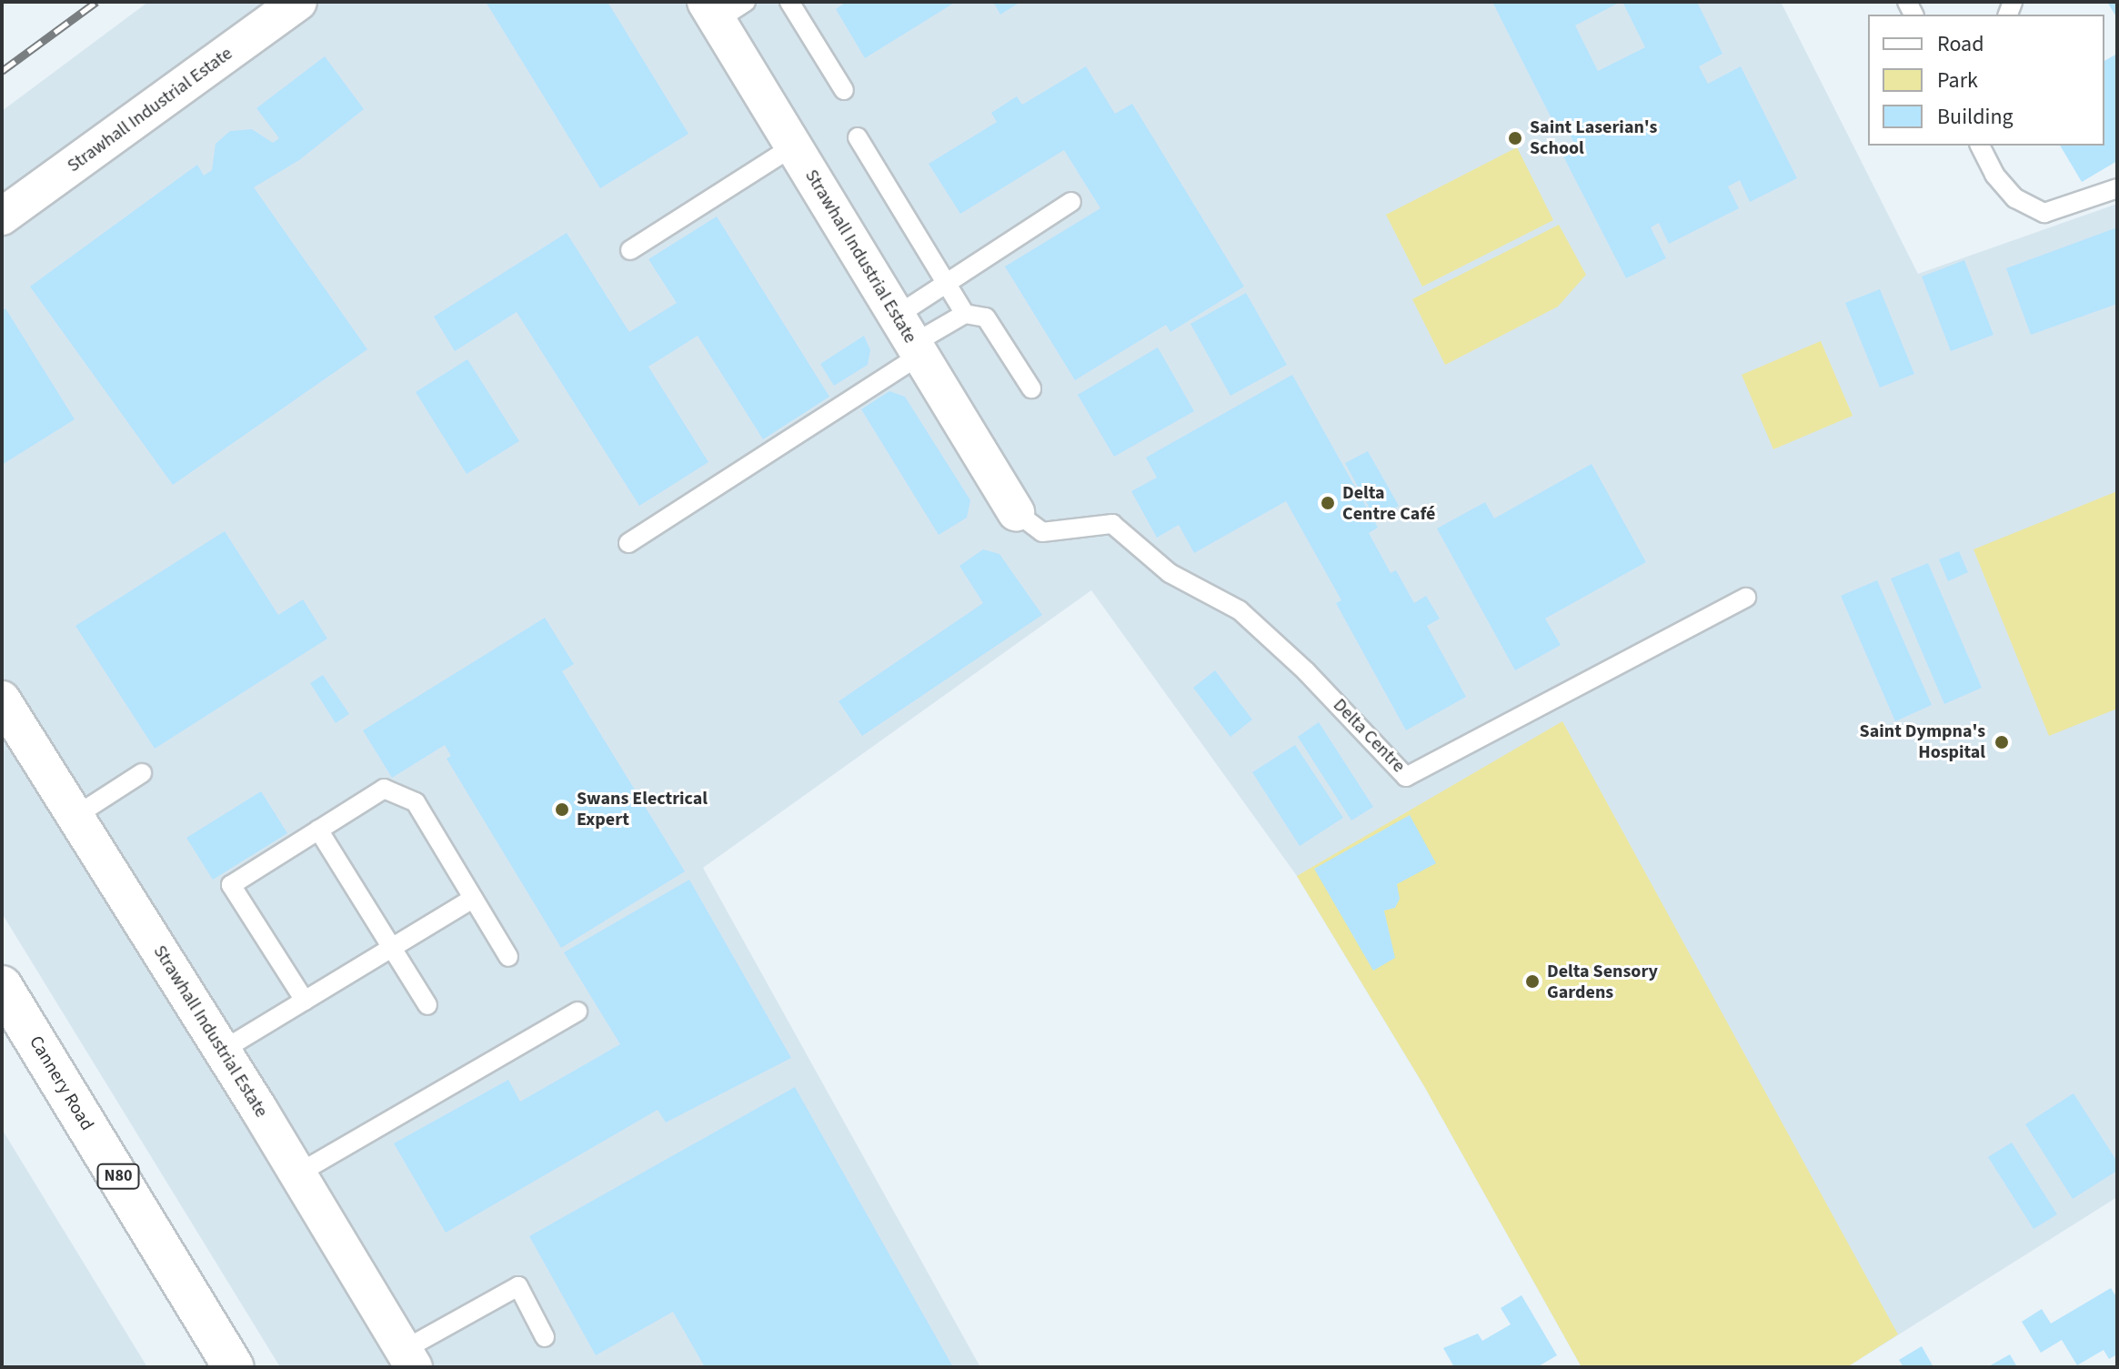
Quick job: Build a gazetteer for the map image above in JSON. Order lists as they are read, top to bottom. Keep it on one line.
{"streets":{"main road":["Cannery Road","N80"],"street":["Strawhall Industrial Estate"],"lane":["Delta Centre"]},"crossings":[["Strawhall Industrial Estate","Delta Centre"]],"places":["Saint Laserian's School","Delta Centre Café","Saint Dympna's Hospital","Swans Electrical Expert","Delta Sensory Gardens"],"legend":["Road","Park","Building"]}
